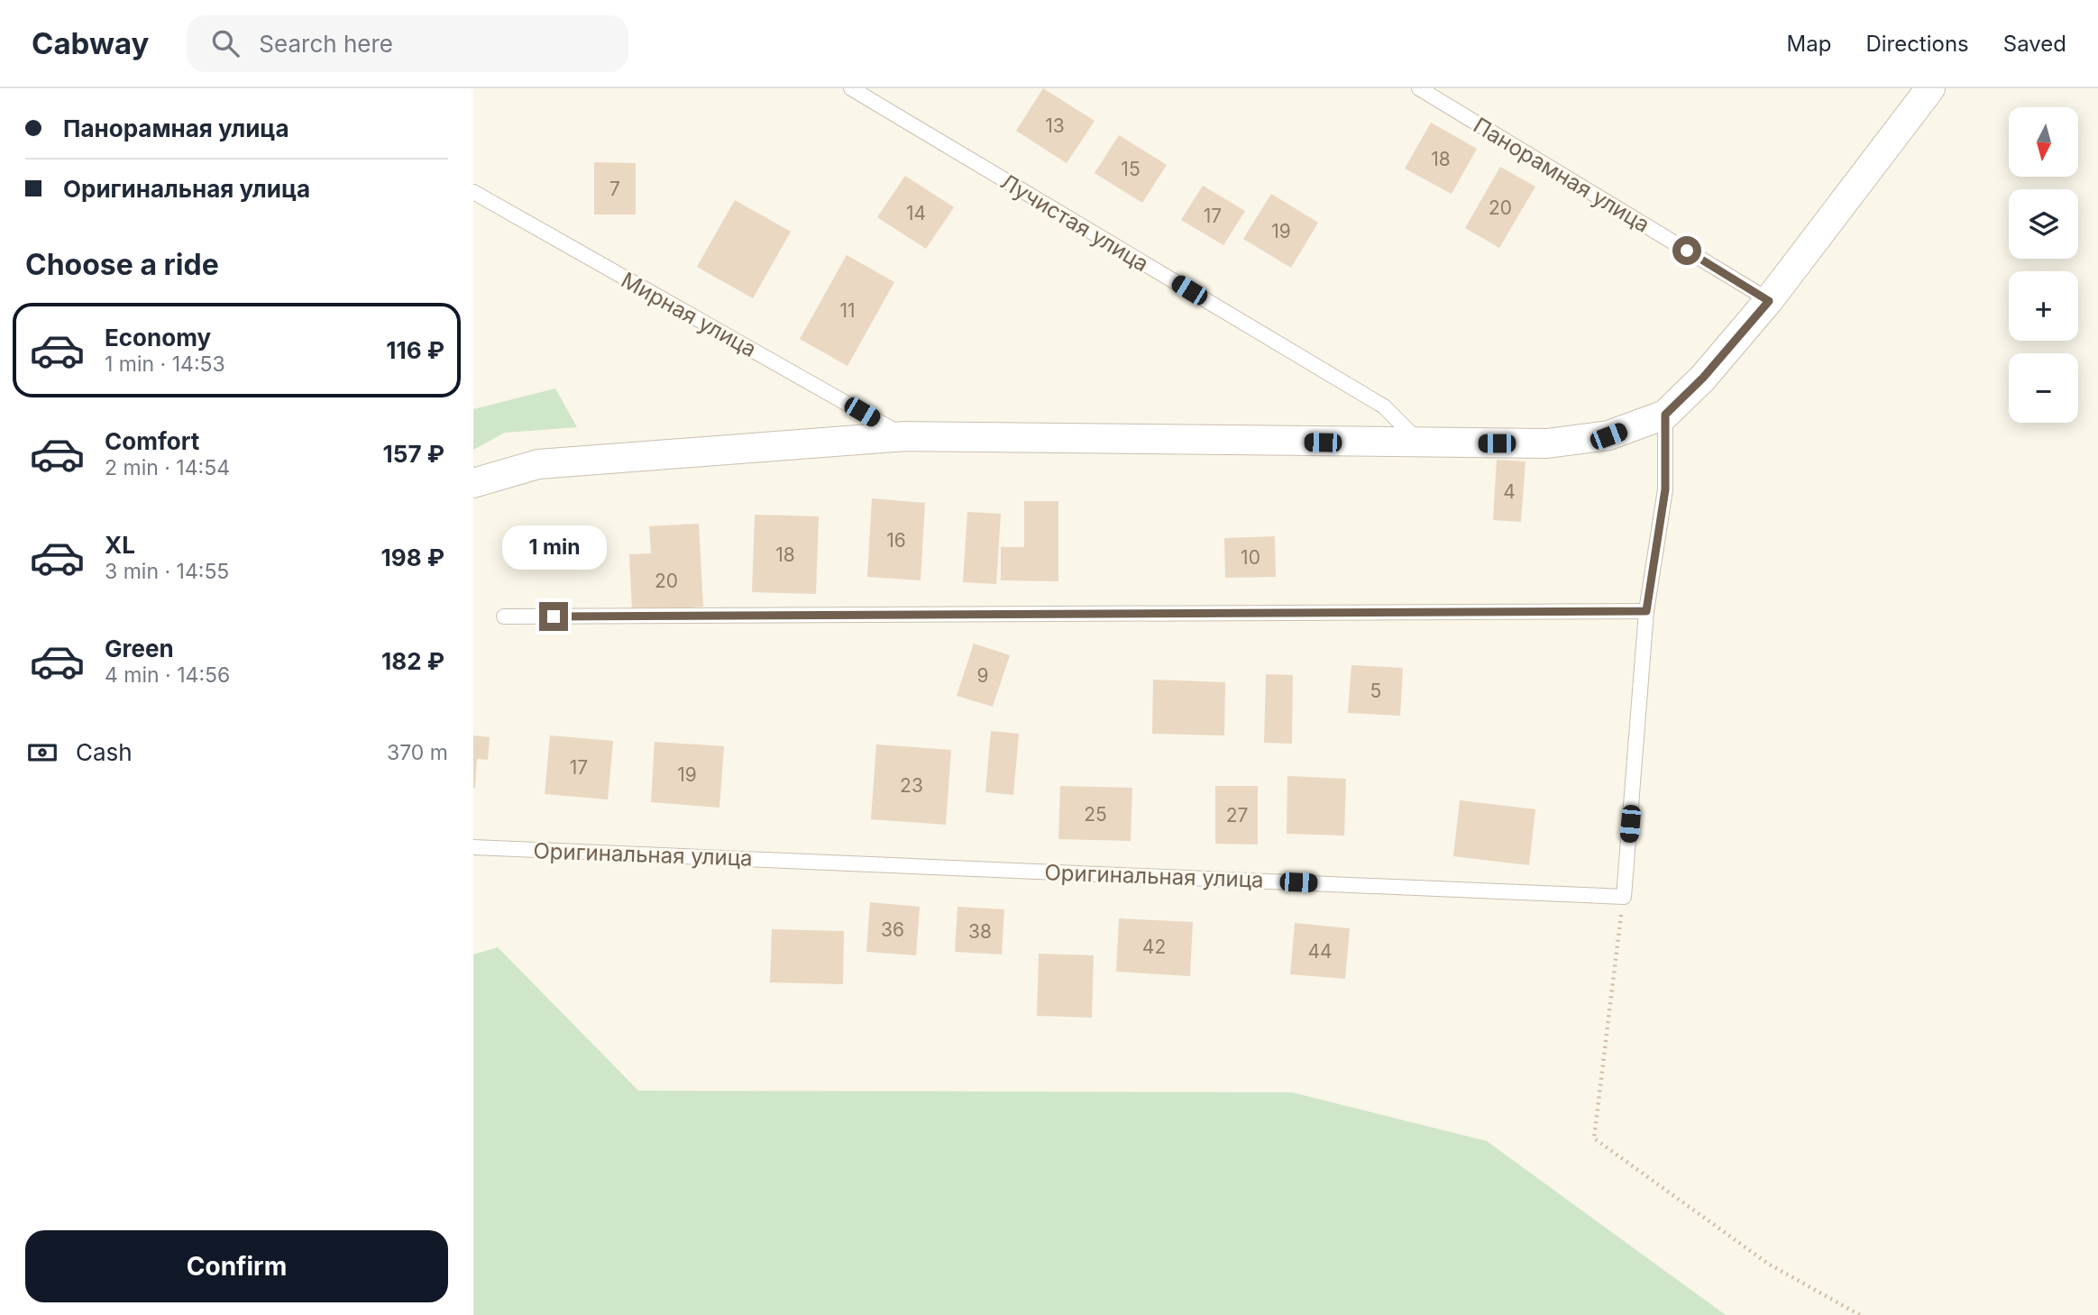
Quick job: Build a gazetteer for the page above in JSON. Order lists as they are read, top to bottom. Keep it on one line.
{"streets":{"lane":["Панорамная улица","Лучистая улица","Мирная улица","Оригинальная улица"]},"house_numbers":["13","18","15","7","20","14","17","19","11","4","16","18","10","20","9","5","17","19","23","25","27","36","38","42","44"],"north":"bottom","page":{"header":"Cabway","search":"Search here","nav":["Map","Directions","Saved"],"banner":["Панорамная улица","Оригинальная улица"],"map_buttons":["+","−"],"heading":"Choose a ride","list":[{"name":"Economy","note":"1 min · 14:53","value":"116 ₽"},{"name":"Comfort","note":"2 min · 14:54","value":"157 ₽"},{"name":"XL","note":"3 min · 14:55","value":"198 ₽"},{"name":"Green","note":"4 min · 14:56","value":"182 ₽"}],"bubble":"1 min","pay":["Cash","370 m"],"buttons":"Confirm"}}
